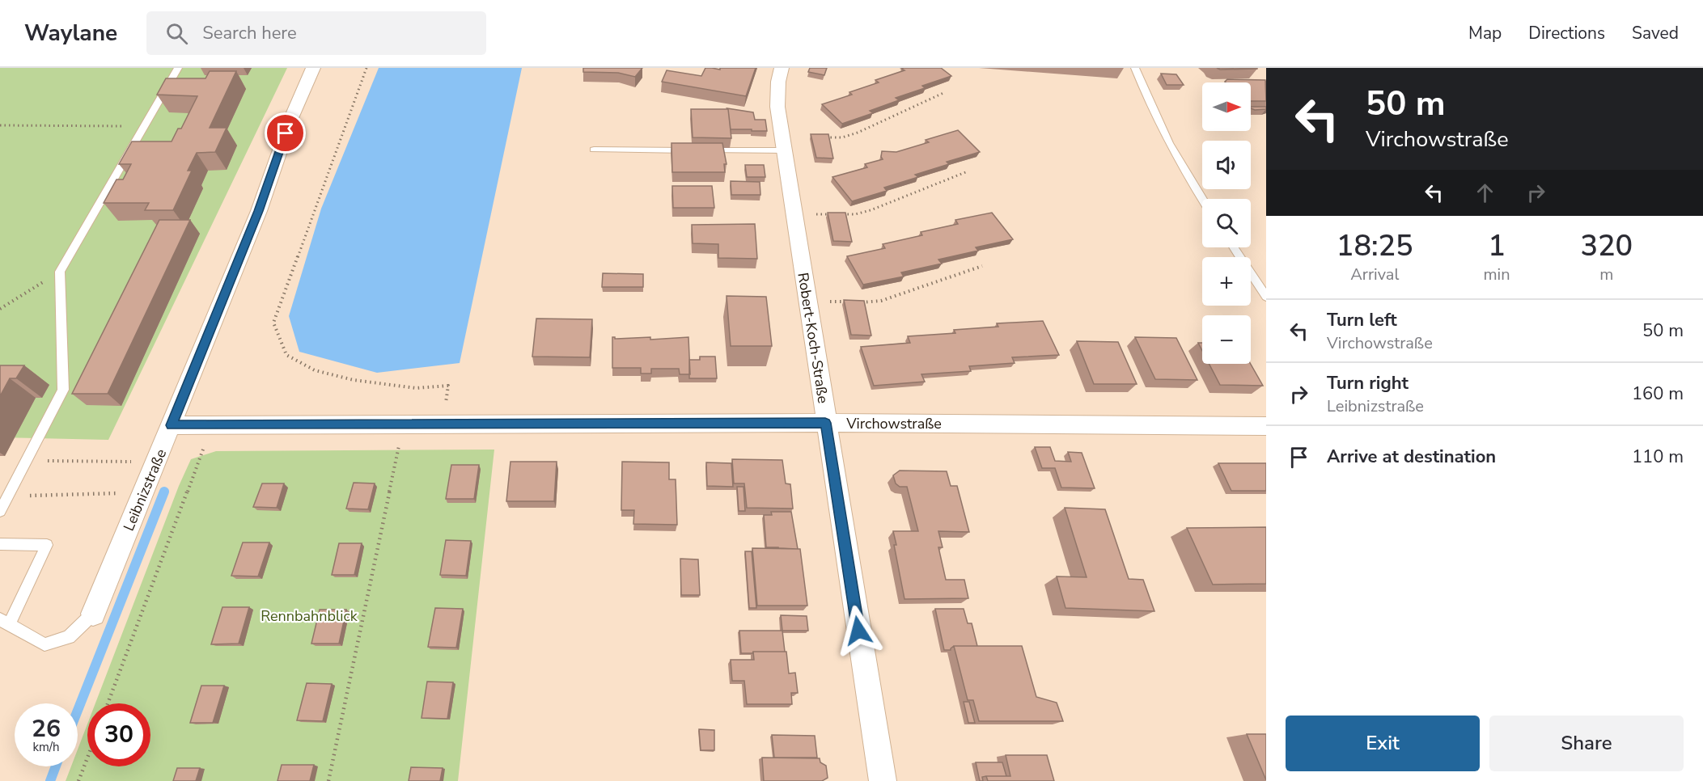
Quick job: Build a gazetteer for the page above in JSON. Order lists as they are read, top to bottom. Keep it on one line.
{"streets":{"street":["Robert-Koch-Straße","Virchowstraße","Leibnizstraße"]},"crossings":[["Robert-Koch-Straße","Virchowstraße"],["Virchowstraße","Leibnizstraße"]],"parks":["Rennbahnblick"],"north":"right","page":{"header":"Waylane","search":"Search here","nav":["Map","Directions","Saved"],"turn":["50 m","Virchowstraße"],"map_buttons":["+","−"],"eta":["18:25","Arrival","1","min","320","m"],"list":[{"name":"Turn left","note":"Virchowstraße","value":"50 m"},{"name":"Turn right","note":"Leibnizstraße","value":"160 m"},{"name":"Arrive at destination","value":"110 m"}],"speed":"26 km/h","limit":"30","buttons":["Exit","Share"]}}
